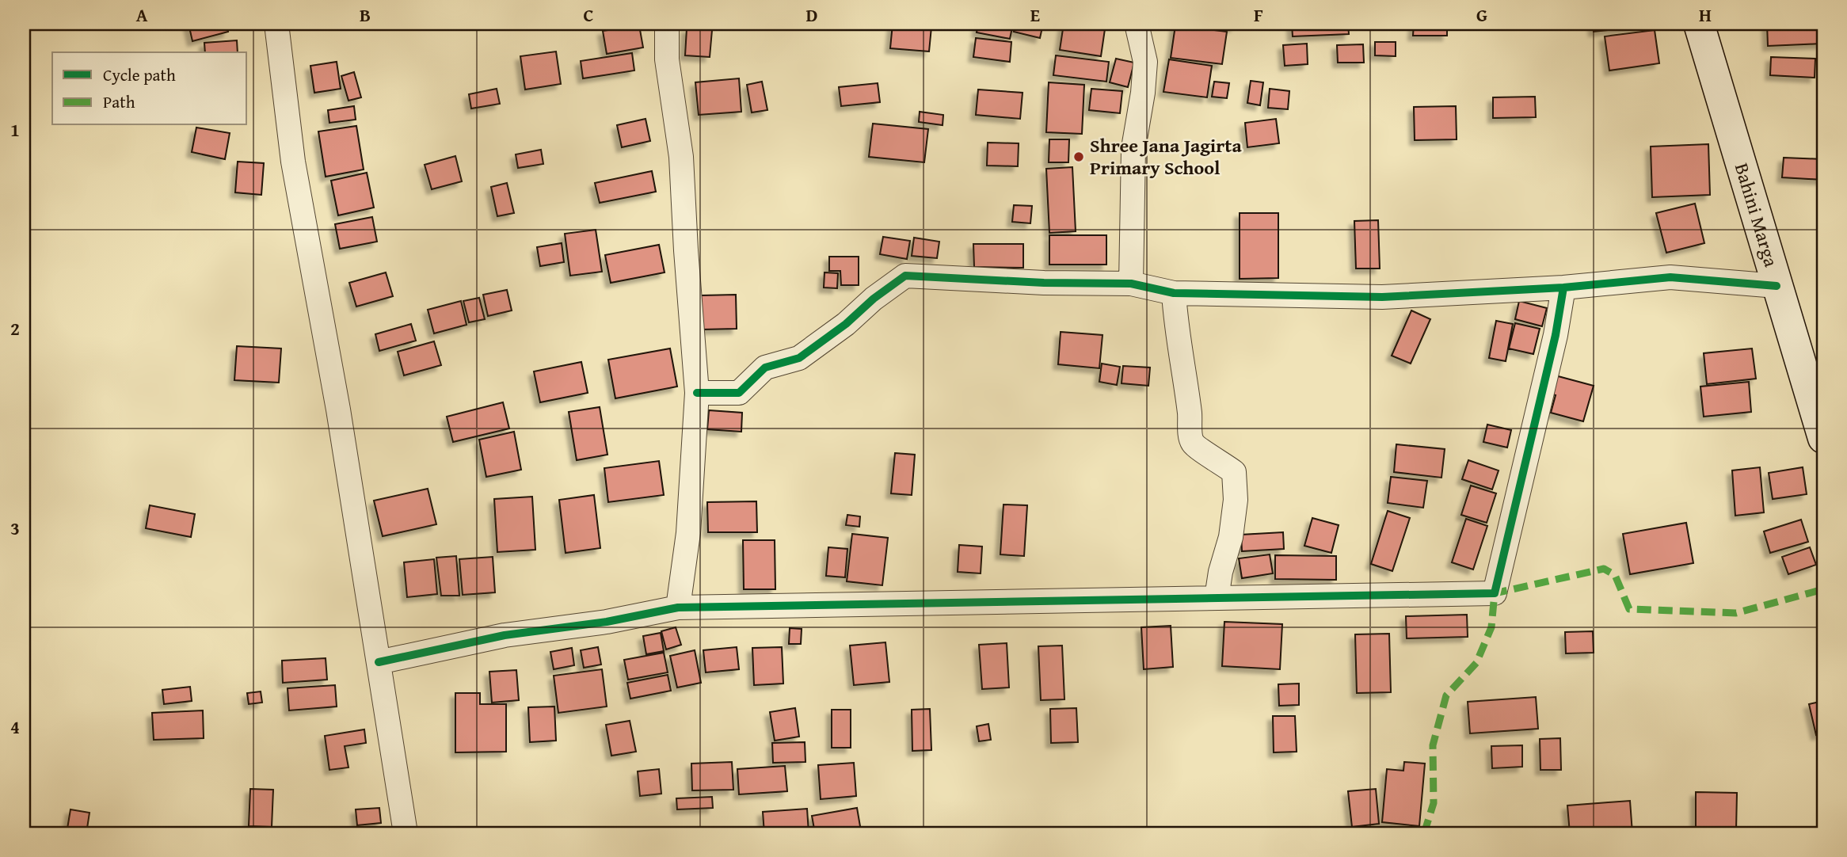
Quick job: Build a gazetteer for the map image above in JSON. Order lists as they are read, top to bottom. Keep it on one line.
{"streets":{"street":["Bahini Marga"]},"places":["Shree Jana Jagirta Primary School"],"legend":["Cycle path","Path"],"grid":{"columns":["A","B","C","D","E","F","G","H"],"rows":["1","2","3","4"]}}
